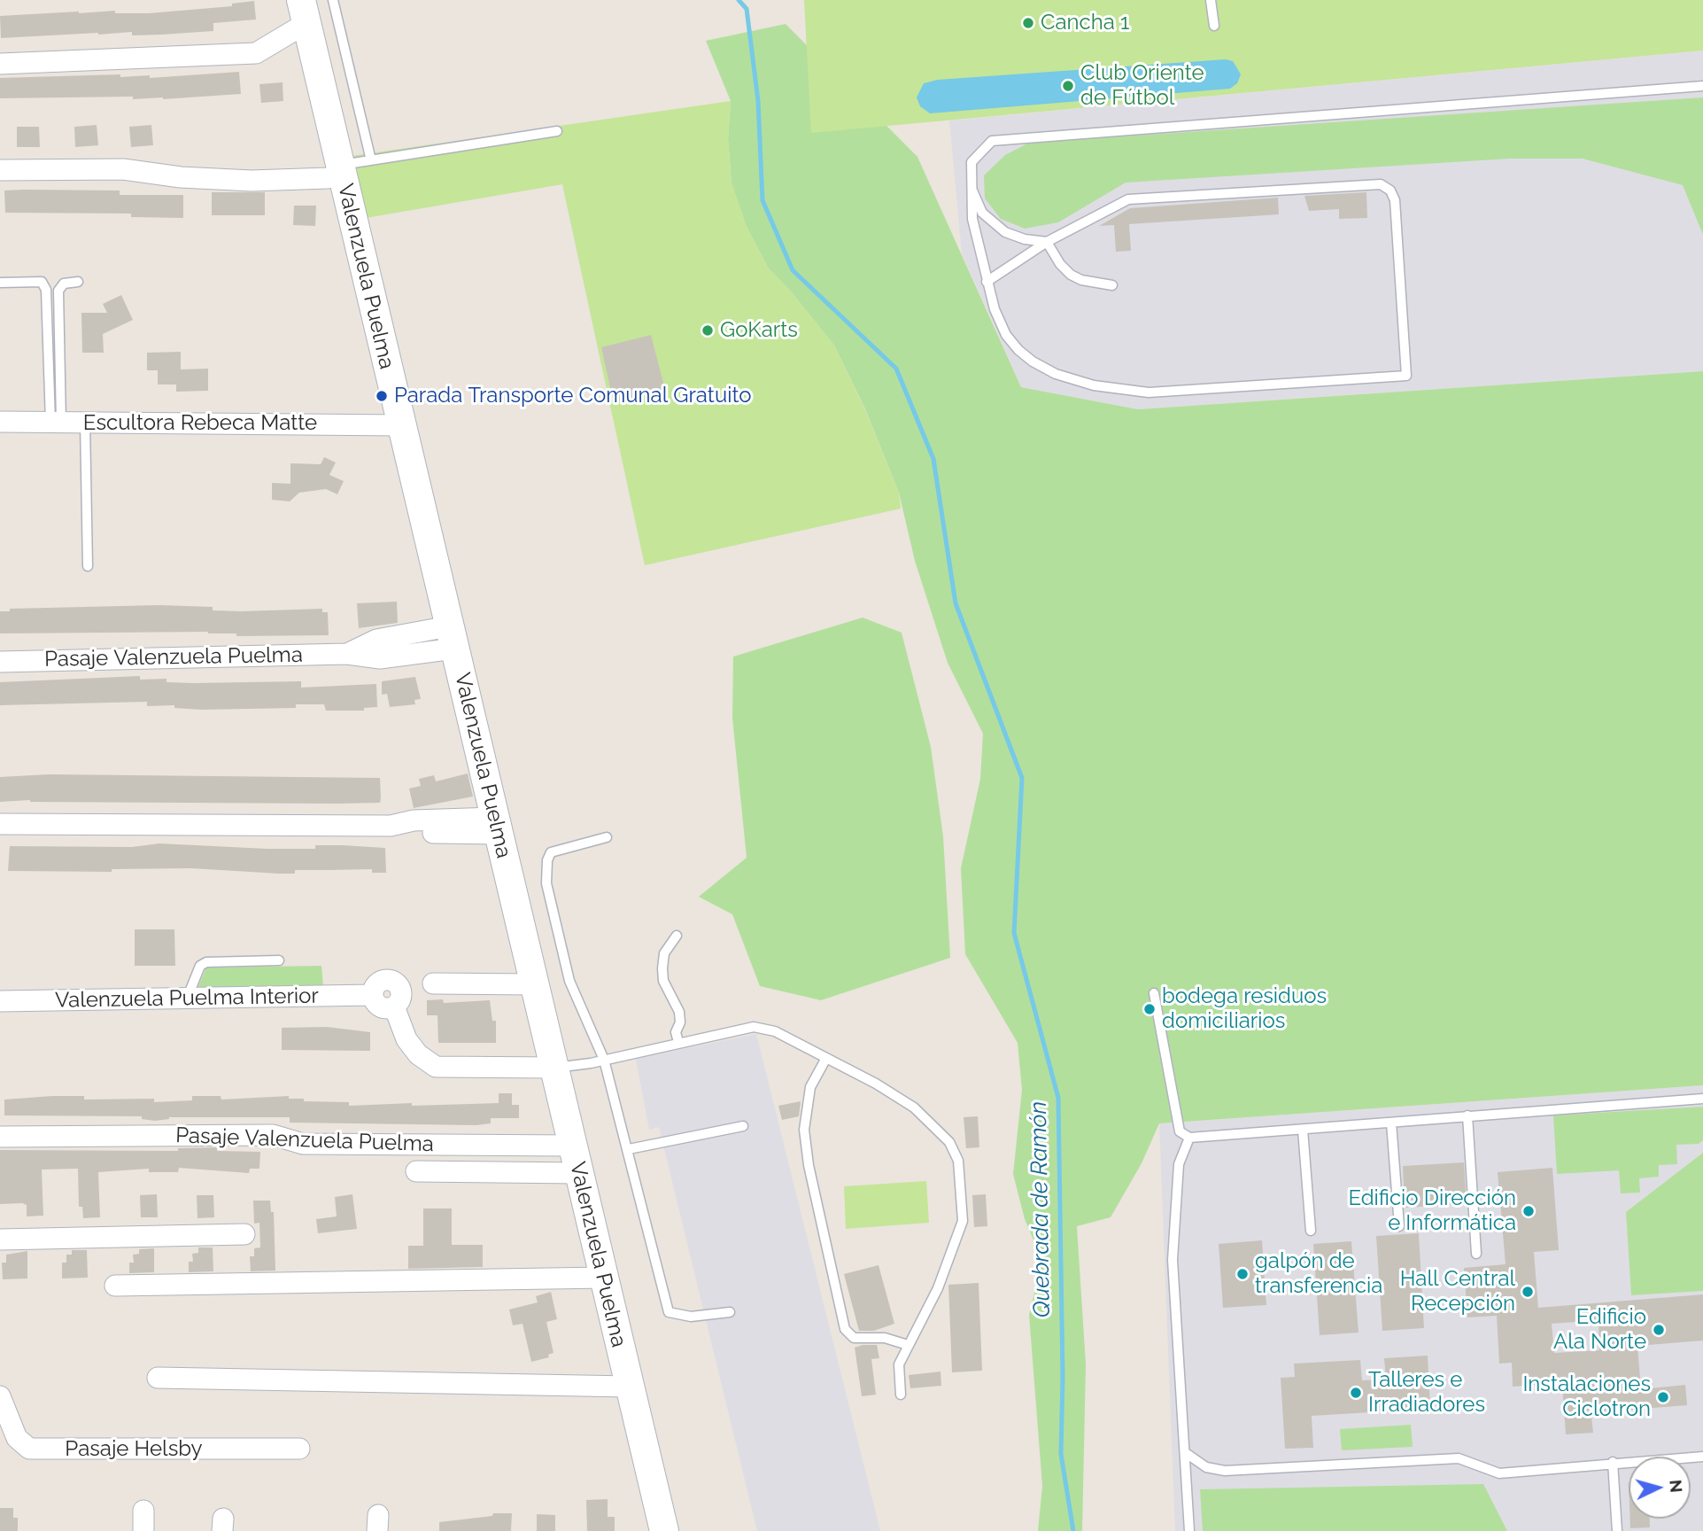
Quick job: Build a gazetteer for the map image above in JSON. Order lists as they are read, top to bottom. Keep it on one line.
{"streets":{"street":["Valenzuela Puelma","Escultora Rebeca Matte","Pasaje Valenzuela Puelma","Valenzuela Puelma Interior","Pasaje Helsby"]},"crossings":[["Valenzuela Puelma","Escultora Rebeca Matte"],["Valenzuela Puelma","Pasaje Valenzuela Puelma"],["Valenzuela Puelma","Valenzuela Puelma Interior"]],"water":["Quebrada de Ramón"],"places":["Cancha 1","Club Oriente de Fútbol","GoKarts","Parada Transporte Comunal Gratuito","bodega residuos domiciliarios","Edificio Dirección e Informática","galpón de transferencia","Hall Central Recepción","Edificio Ala Norte","Talleres e Irradiadores","Instalaciones Ciclotron"],"north":"right"}
